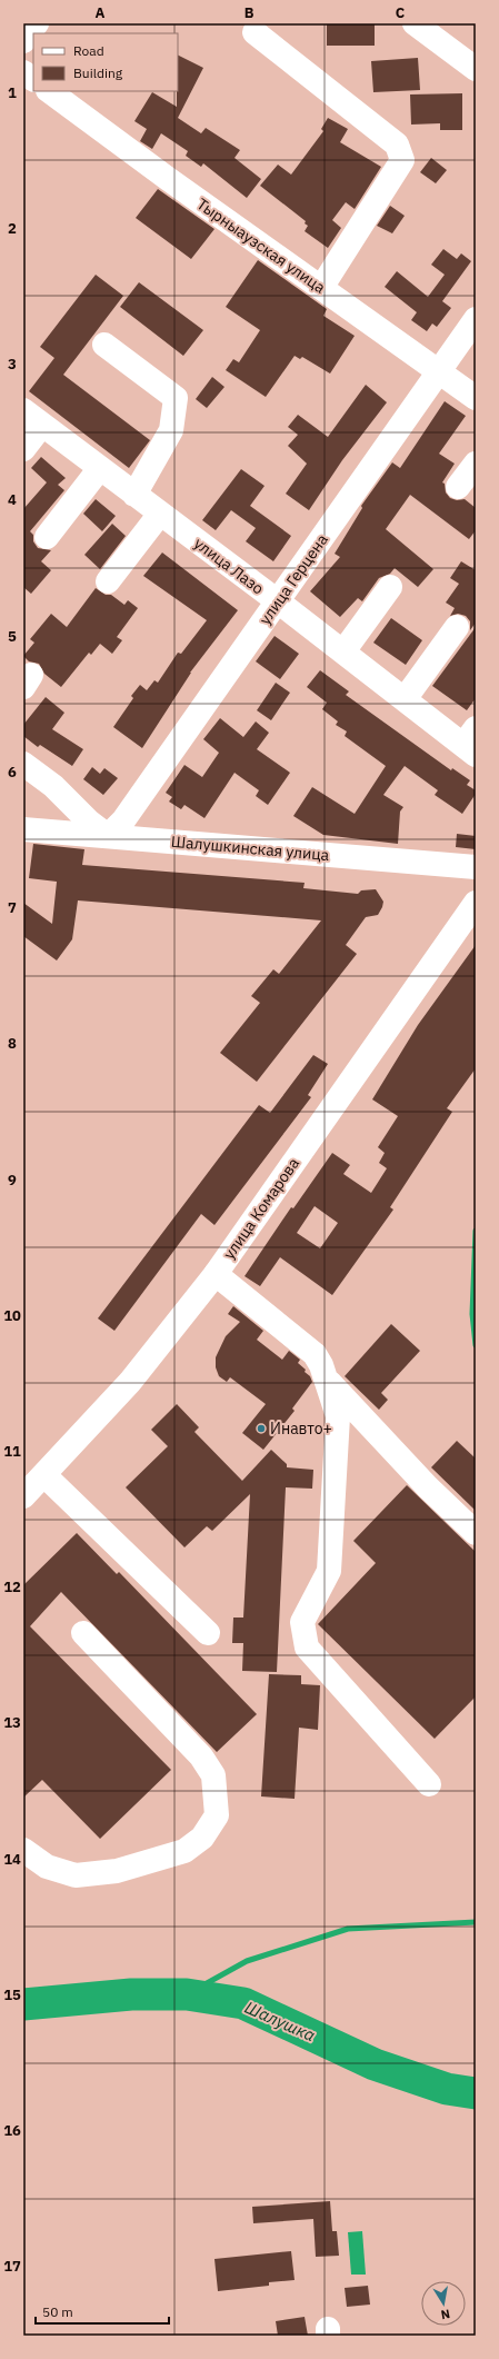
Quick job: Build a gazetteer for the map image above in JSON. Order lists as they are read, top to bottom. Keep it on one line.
{"streets":{"street":["Тырныаузская улица","улица Лазо","улица Герцена","Шалушкинская улица","улица Комарова"]},"crossings":[["Тырныаузская улица","улица Герцена"],["улица Лазо","улица Герцена"],["улица Герцена","Шалушкинская улица"]],"water":["Шалушка"],"places":["Инавто+"],"legend":["Road","Building"],"scale_bar":"50 m","north":"bottom","grid":{"columns":["A","B","C"],"rows":["1","2","3","4","5","6","7","8","9","10","11","12","13","14","15","16","17"]}}
